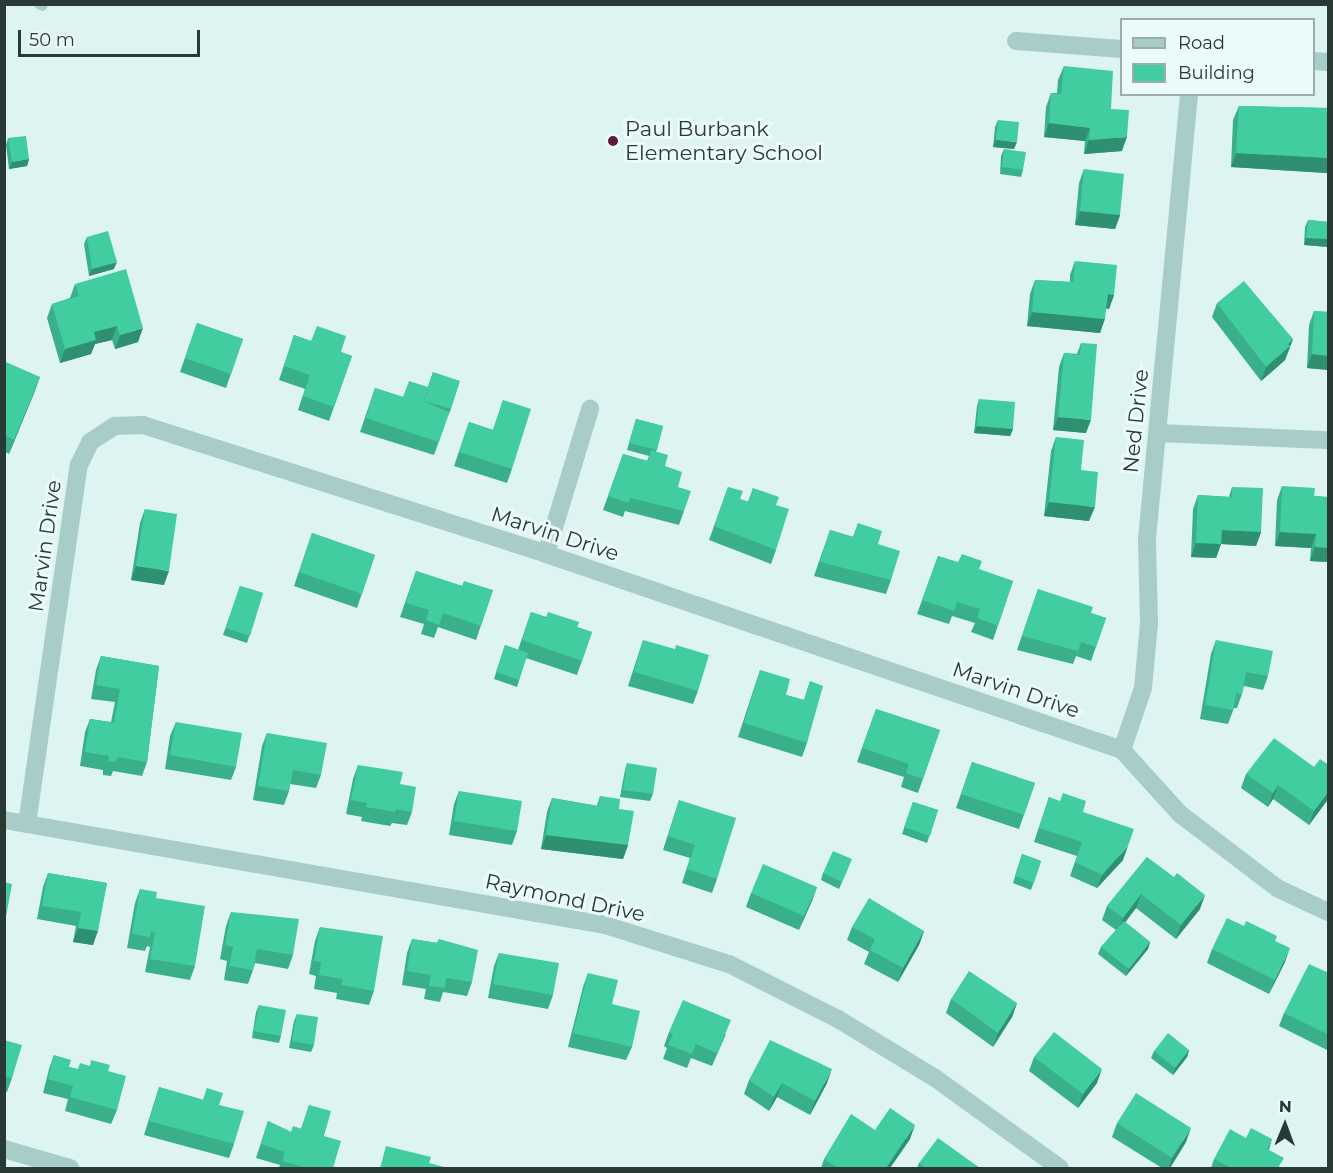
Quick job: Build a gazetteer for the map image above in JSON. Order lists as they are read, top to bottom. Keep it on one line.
{"streets":{"street":["Ned Drive","Marvin Drive","Raymond Drive"]},"crossings":[["Ned Drive","Marvin Drive"],["Marvin Drive","Raymond Drive"]],"places":["Paul Burbank Elementary School"],"legend":["Road","Building"],"scale_bar":"50 m","north":"top"}
